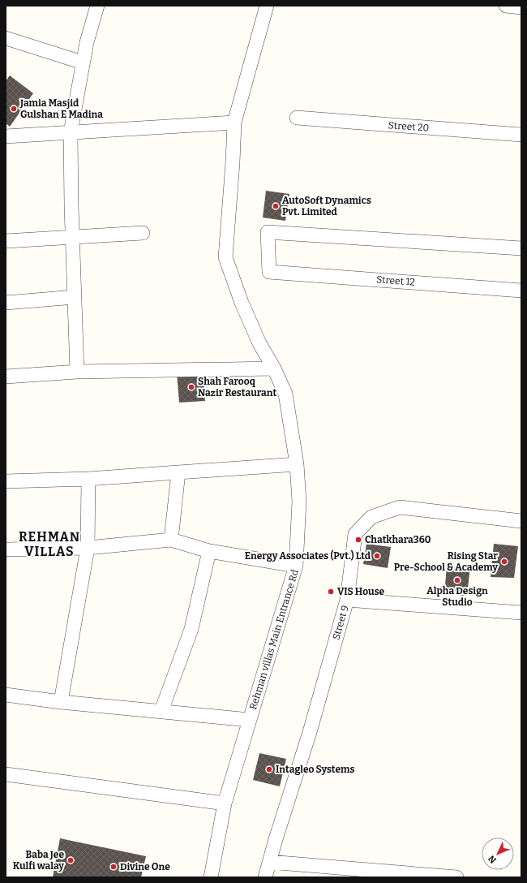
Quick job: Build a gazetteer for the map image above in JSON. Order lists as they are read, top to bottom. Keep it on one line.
{"streets":{"street":["Street 20","Street 12","Street 9","Rehman villas Main Entrance Rd"]},"districts":["REHMAN VILLAS"],"places":["Jamia Masjid Gulshan E Madina","AutoSoft Dynamics Pvt. Limited","Shah Farooq Nazir Restaurant","Chatkhara360","Energy Associates (Pvt.) Ltd","Rising Star Pre-School & Academy","Alpha Design Studio","VIS House","Intagleo Systems","Baba Jee Kulfi walay","Divine One"],"north":"bottom left"}
